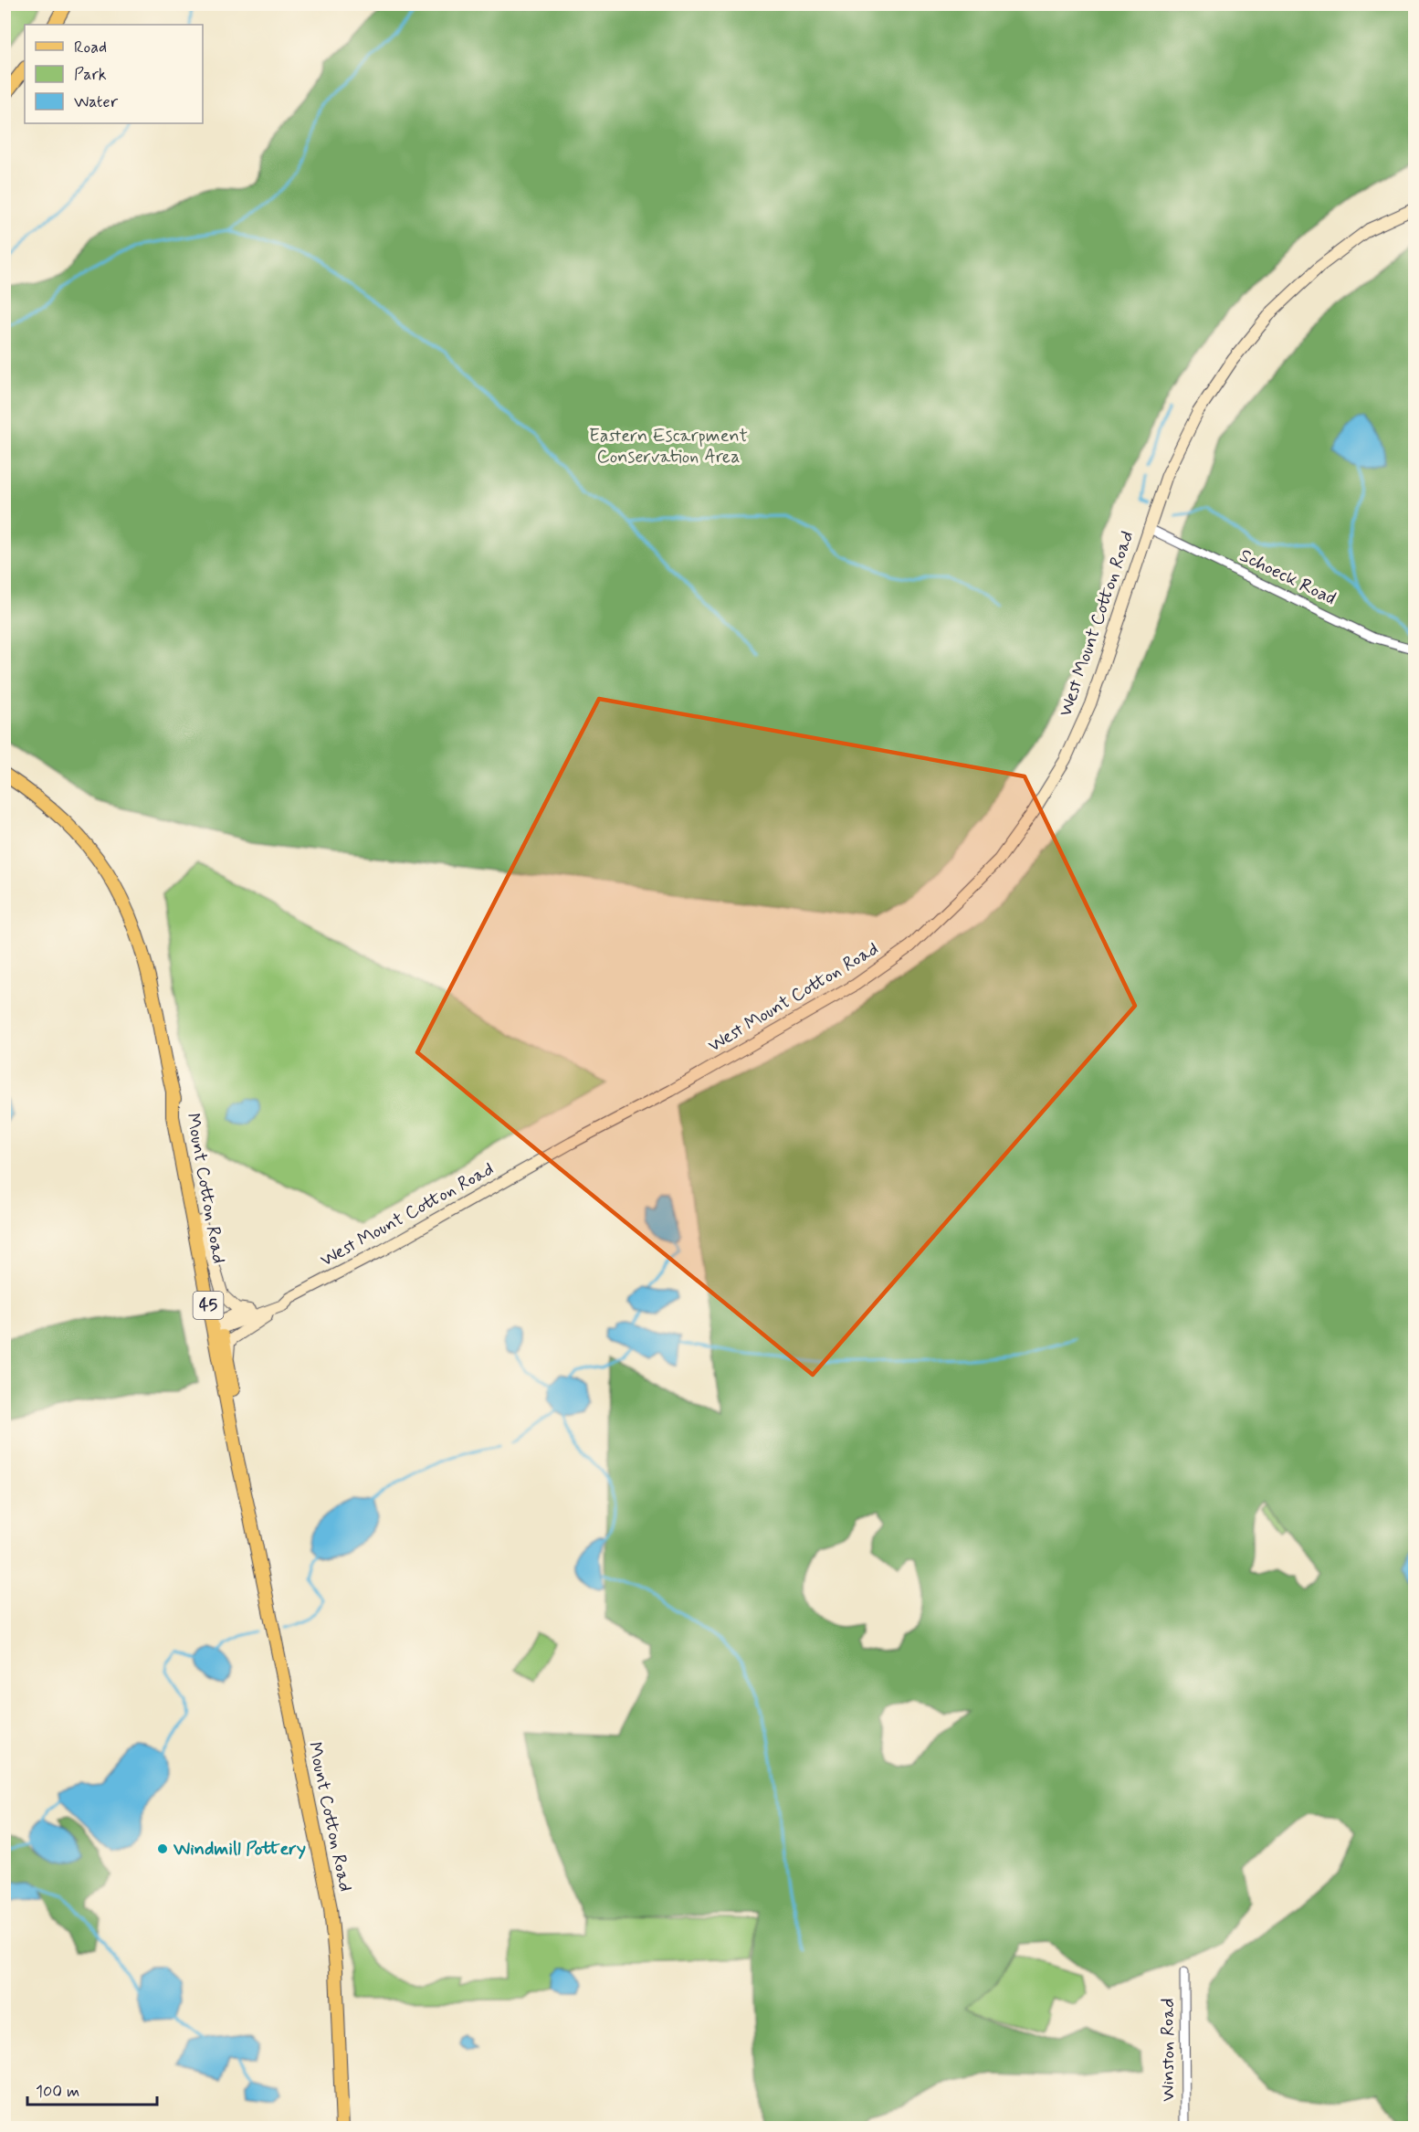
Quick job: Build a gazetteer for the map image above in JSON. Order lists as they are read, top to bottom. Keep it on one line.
{"streets":{"main road":["West Mount Cotton Road","Mount Cotton Road","45"],"street":["Schoeck Road","Winston Road"]},"crossings":[["Schoeck Road","West Mount Cotton Road"]],"parks":["Eastern Escarpment Conservation Area"],"places":["Windmill Pottery"],"legend":["Road","Park","Water"],"scale_bar":"100 m"}
